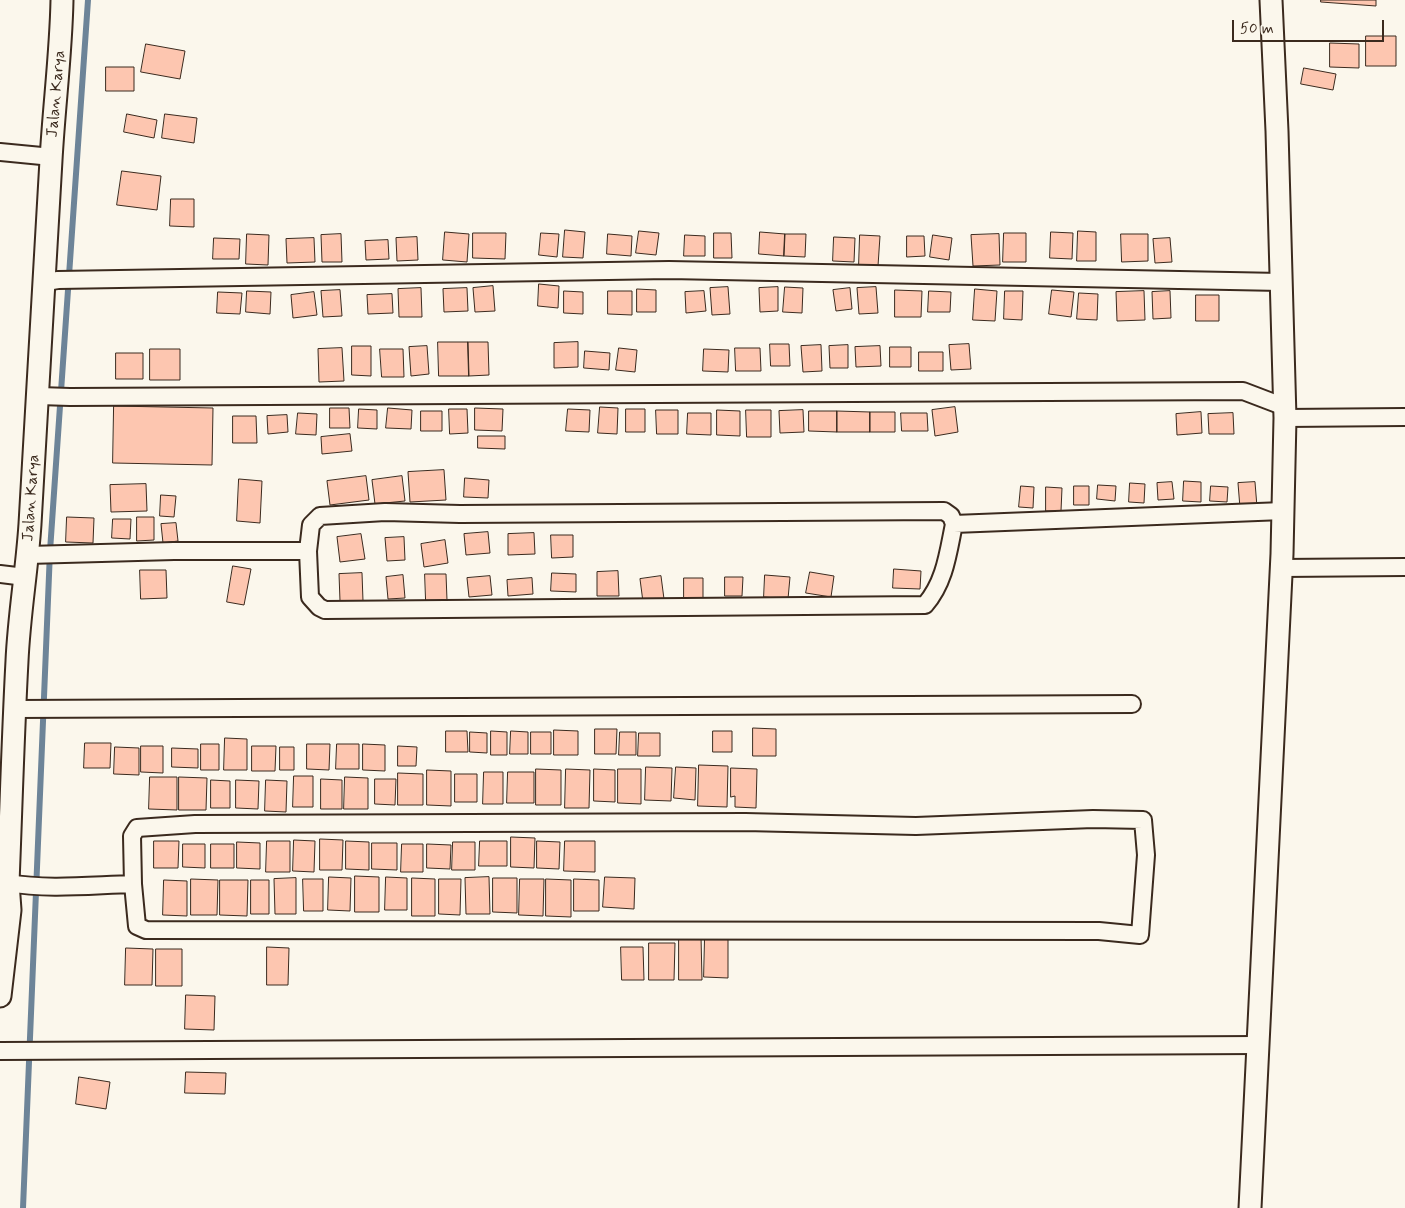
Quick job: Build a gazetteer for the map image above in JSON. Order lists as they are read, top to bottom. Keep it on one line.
{"streets":{"street":["Jalan Karya"]},"scale_bar":"50 m"}
